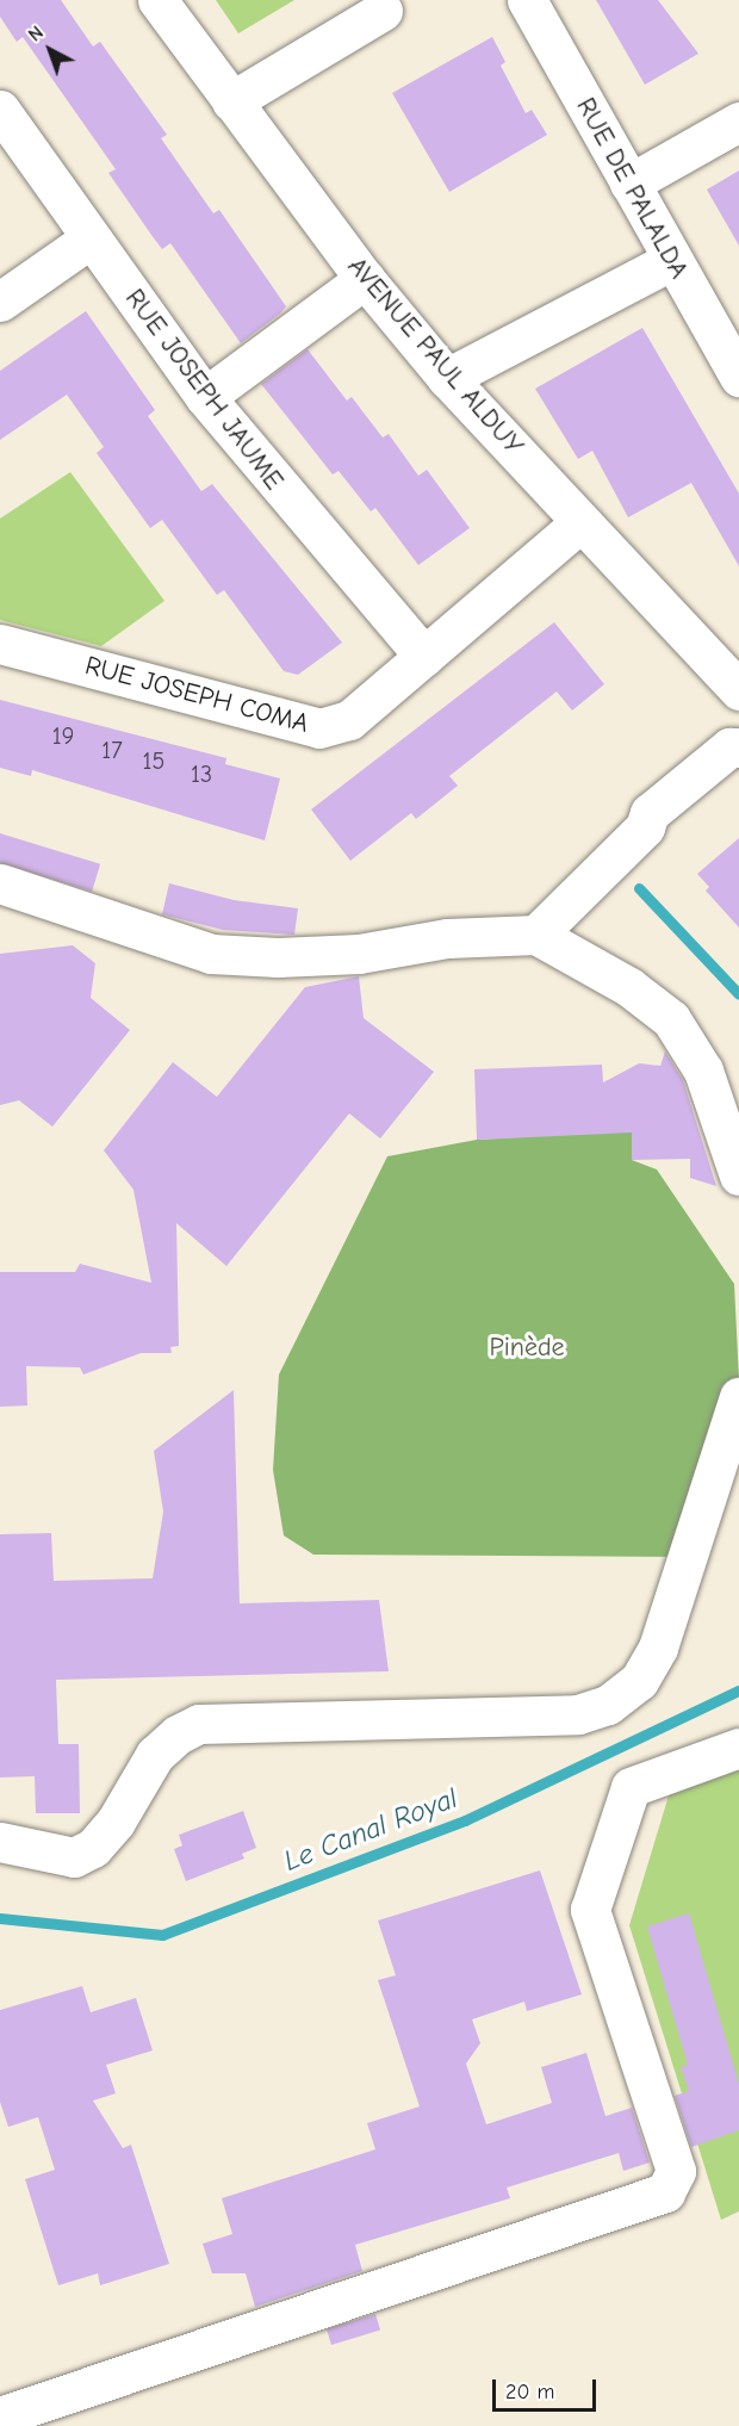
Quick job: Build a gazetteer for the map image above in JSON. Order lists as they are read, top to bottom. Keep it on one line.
{"streets":{"street":["RUE DE PALALDA","AVENUE PAUL ALDUY","RUE JOSEPH JAUME","RUE JOSEPH COMA"]},"crossings":[["AVENUE PAUL ALDUY","RUE JOSEPH COMA"],["RUE JOSEPH JAUME","RUE JOSEPH COMA"]],"water":["Le Canal Royal"],"parks":["Pinède"],"house_numbers":["19","17","15","13"],"scale_bar":"20 m","north":"top left"}
